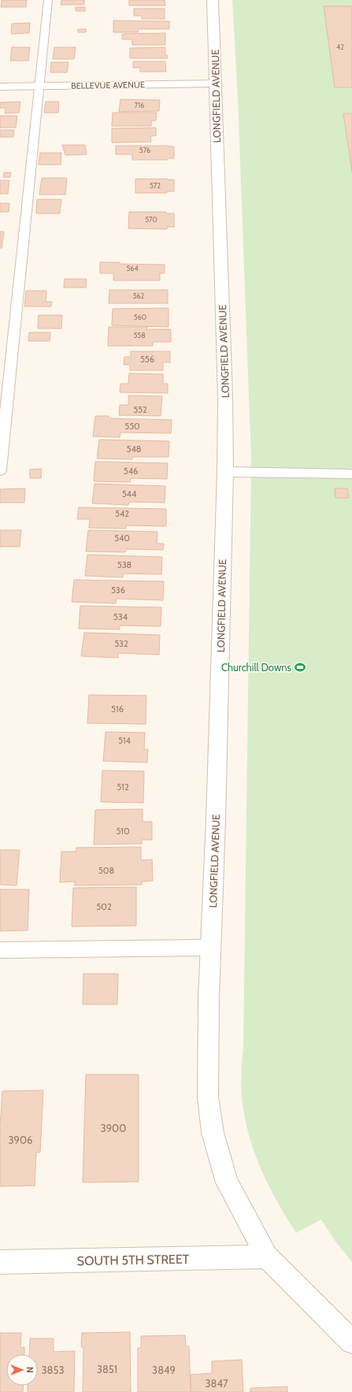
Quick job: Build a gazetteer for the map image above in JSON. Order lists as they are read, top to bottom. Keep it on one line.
{"streets":{"street":["BELLEVUE AVENUE","LONGFIELD AVENUE","SOUTH 5TH STREET"]},"crossings":[["BELLEVUE AVENUE","LONGFIELD AVENUE"],["LONGFIELD AVENUE","SOUTH 5TH STREET"]],"places":{"sports":["Churchill Downs"]},"house_numbers":["42","716","576","572","570","564","562","560","558","556","552","550","548","546","544","542","540","538","536","534","532","516","514","512","510","508","502","3900","3906","3851","3853","3849","3847"],"north":"right"}
